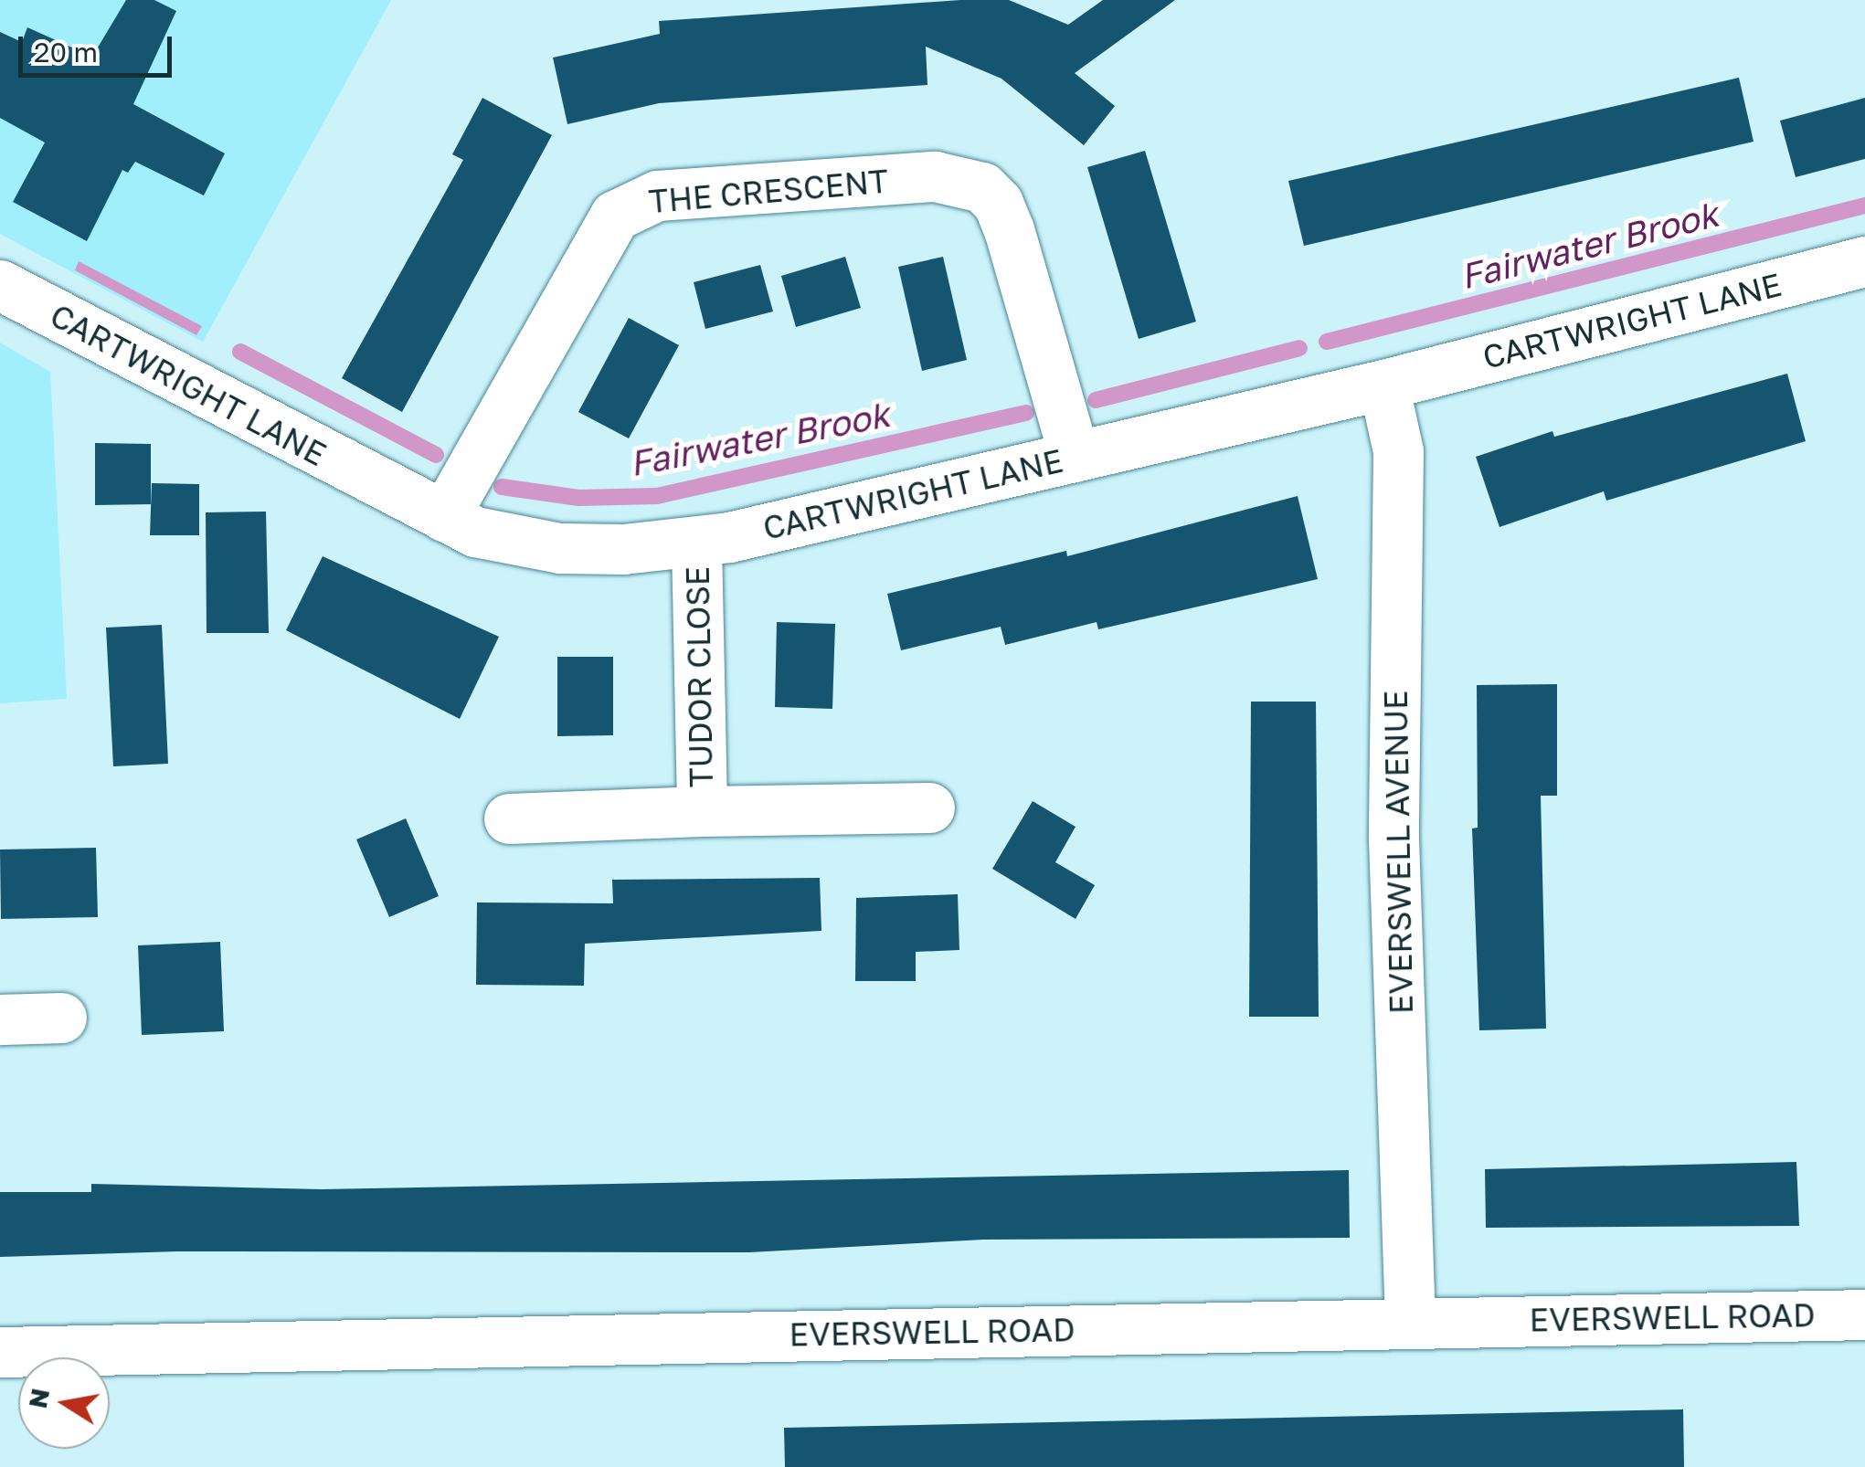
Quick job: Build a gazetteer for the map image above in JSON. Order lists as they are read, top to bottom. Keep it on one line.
{"streets":{"street":["THE CRESCENT","CARTWRIGHT LANE","TUDOR CLOSE","EVERSWELL AVENUE","EVERSWELL ROAD"]},"crossings":[["THE CRESCENT","CARTWRIGHT LANE"],["CARTWRIGHT LANE","TUDOR CLOSE"],["CARTWRIGHT LANE","EVERSWELL AVENUE"],["EVERSWELL AVENUE","EVERSWELL ROAD"]],"water":["Fairwater Brook"],"scale_bar":"20 m","north":"left"}
